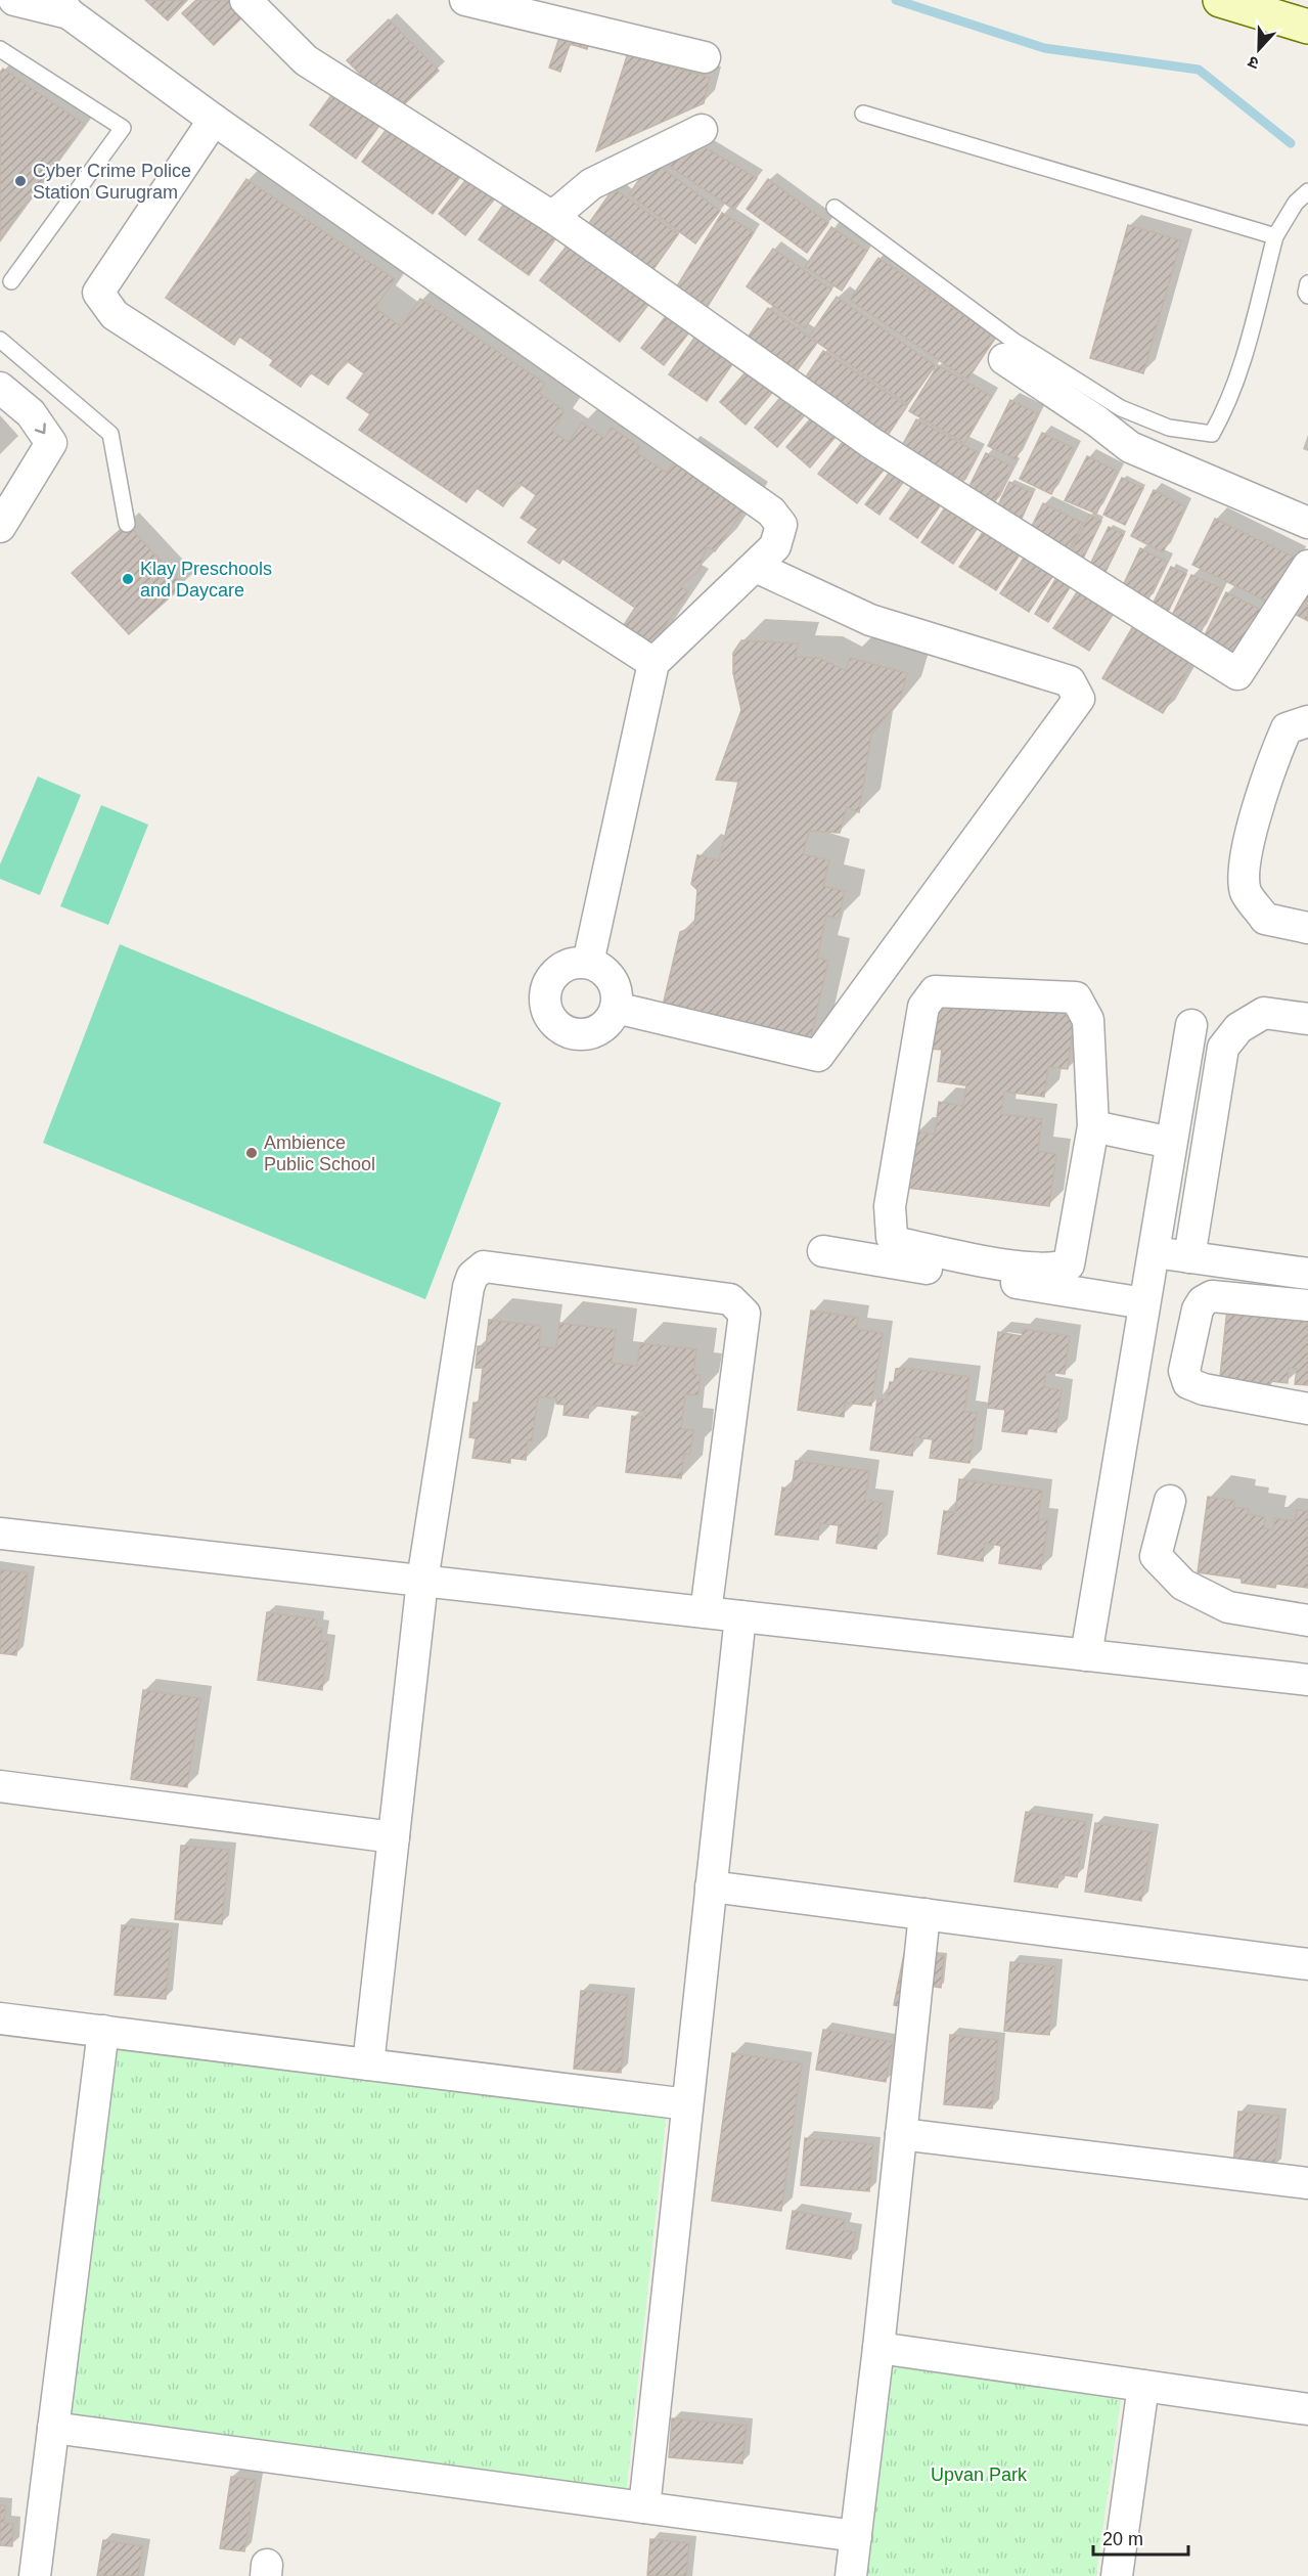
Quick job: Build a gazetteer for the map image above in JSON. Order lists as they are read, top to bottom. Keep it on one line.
{"parks":["Upvan Park"],"places":["Cyber Crime Police Station Gurugram","Klay Preschools and Daycare","Ambience Public School"],"scale_bar":"20 m","north":"bottom"}
